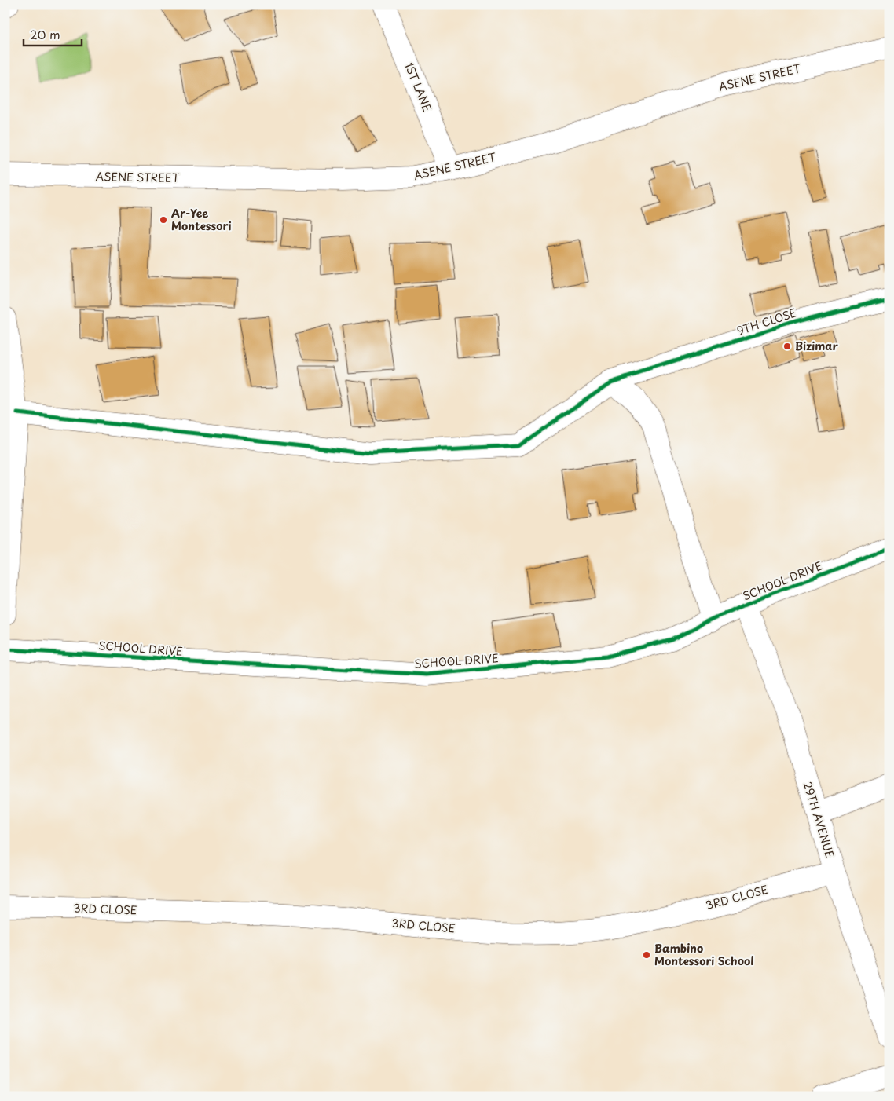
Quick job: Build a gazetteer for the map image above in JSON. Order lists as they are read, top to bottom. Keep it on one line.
{"streets":{"street":["ASENE STREET","1ST LANE","9TH CLOSE","SCHOOL DRIVE","29TH AVENUE","3RD CLOSE"]},"crossings":[["ASENE STREET","1ST LANE"],["SCHOOL DRIVE","29TH AVENUE"],["29TH AVENUE","3RD CLOSE"]],"places":["Ar-Yee Montessori","Bizimar","Bambino Montessori School"],"scale_bar":"20 m"}
